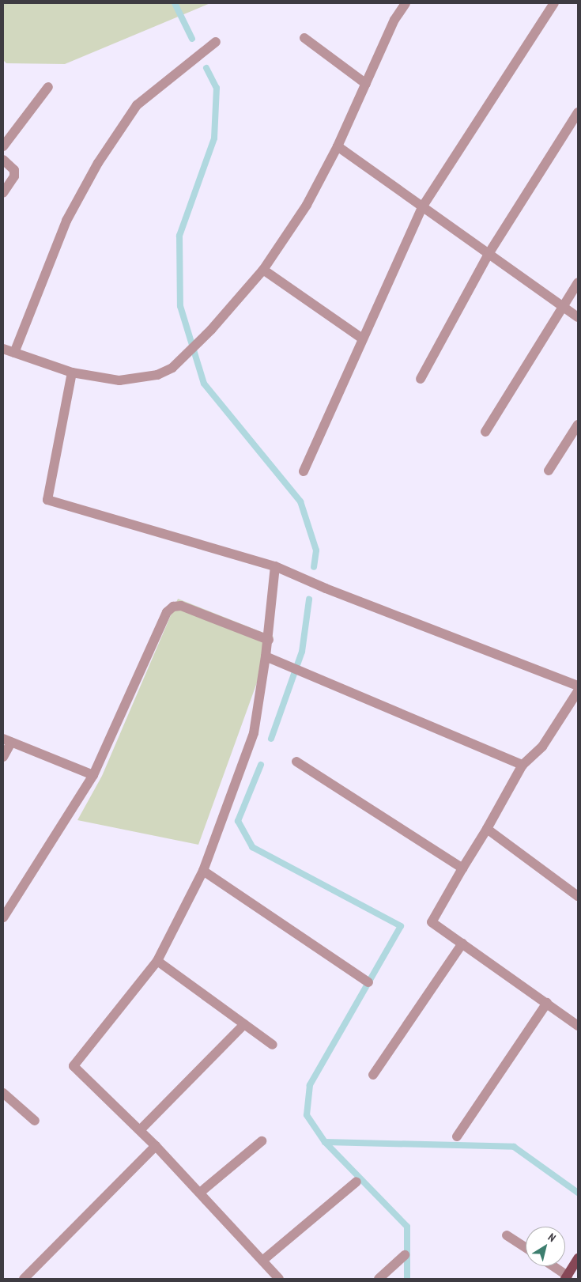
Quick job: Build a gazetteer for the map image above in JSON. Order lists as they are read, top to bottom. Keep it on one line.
{"north":"top right"}
